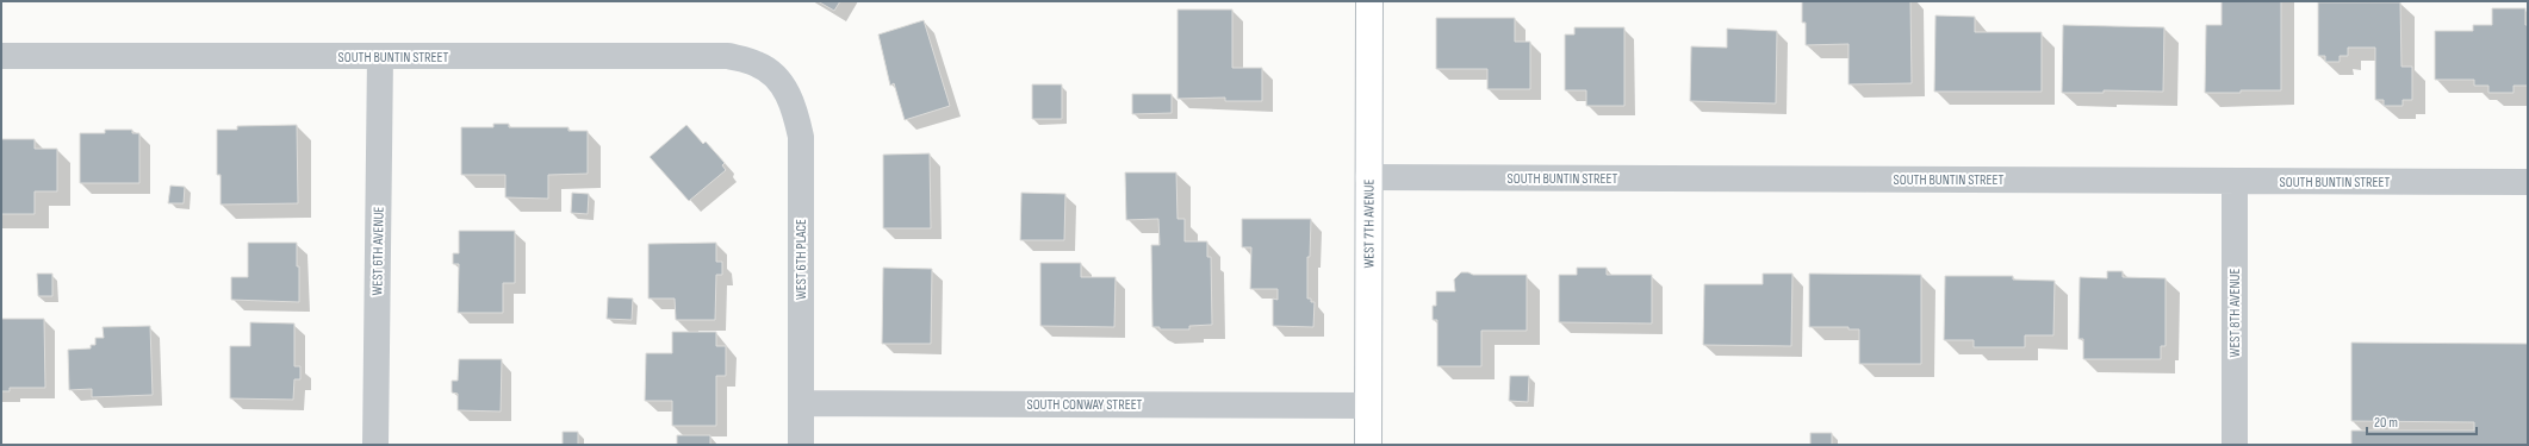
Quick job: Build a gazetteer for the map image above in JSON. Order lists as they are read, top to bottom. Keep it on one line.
{"streets":{"street":["SOUTH BUNTIN STREET","WEST 7TH AVENUE","WEST 6TH AVENUE","WEST 6TH PLACE","WEST 8TH AVENUE","SOUTH CONWAY STREET"]},"crossings":[["SOUTH BUNTIN STREET","WEST 7TH AVENUE"],["SOUTH BUNTIN STREET","WEST 6TH AVENUE"],["SOUTH BUNTIN STREET","WEST 6TH PLACE"],["SOUTH BUNTIN STREET","WEST 8TH AVENUE"],["WEST 7TH AVENUE","SOUTH CONWAY STREET"],["WEST 6TH PLACE","SOUTH CONWAY STREET"]],"scale_bar":"20 m"}
